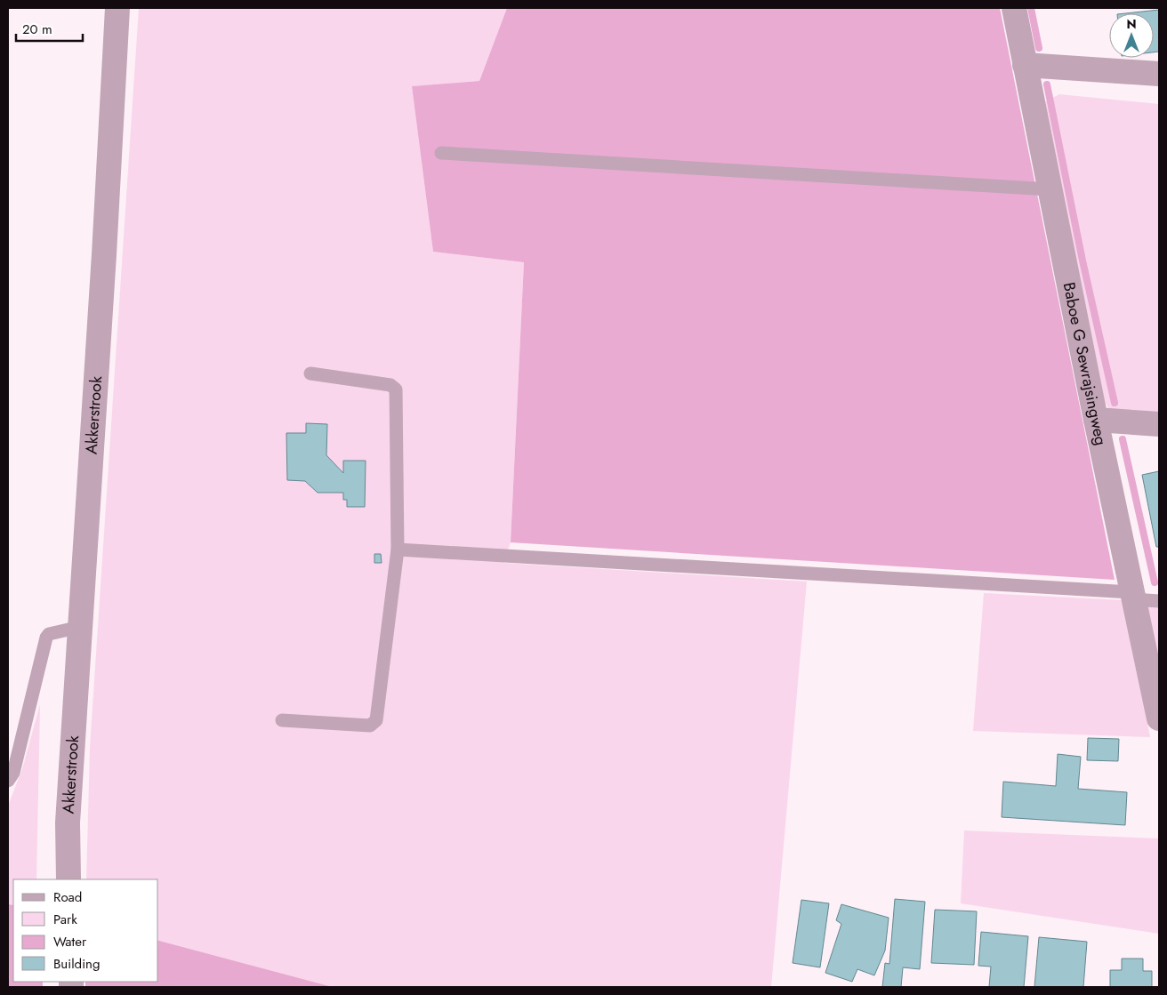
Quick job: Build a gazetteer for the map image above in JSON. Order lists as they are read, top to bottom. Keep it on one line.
{"streets":{"street":["Baboe G Sewrajsingweg","Akkerstrook"]},"legend":["Road","Park","Water","Building"],"scale_bar":"20 m","north":"top"}
